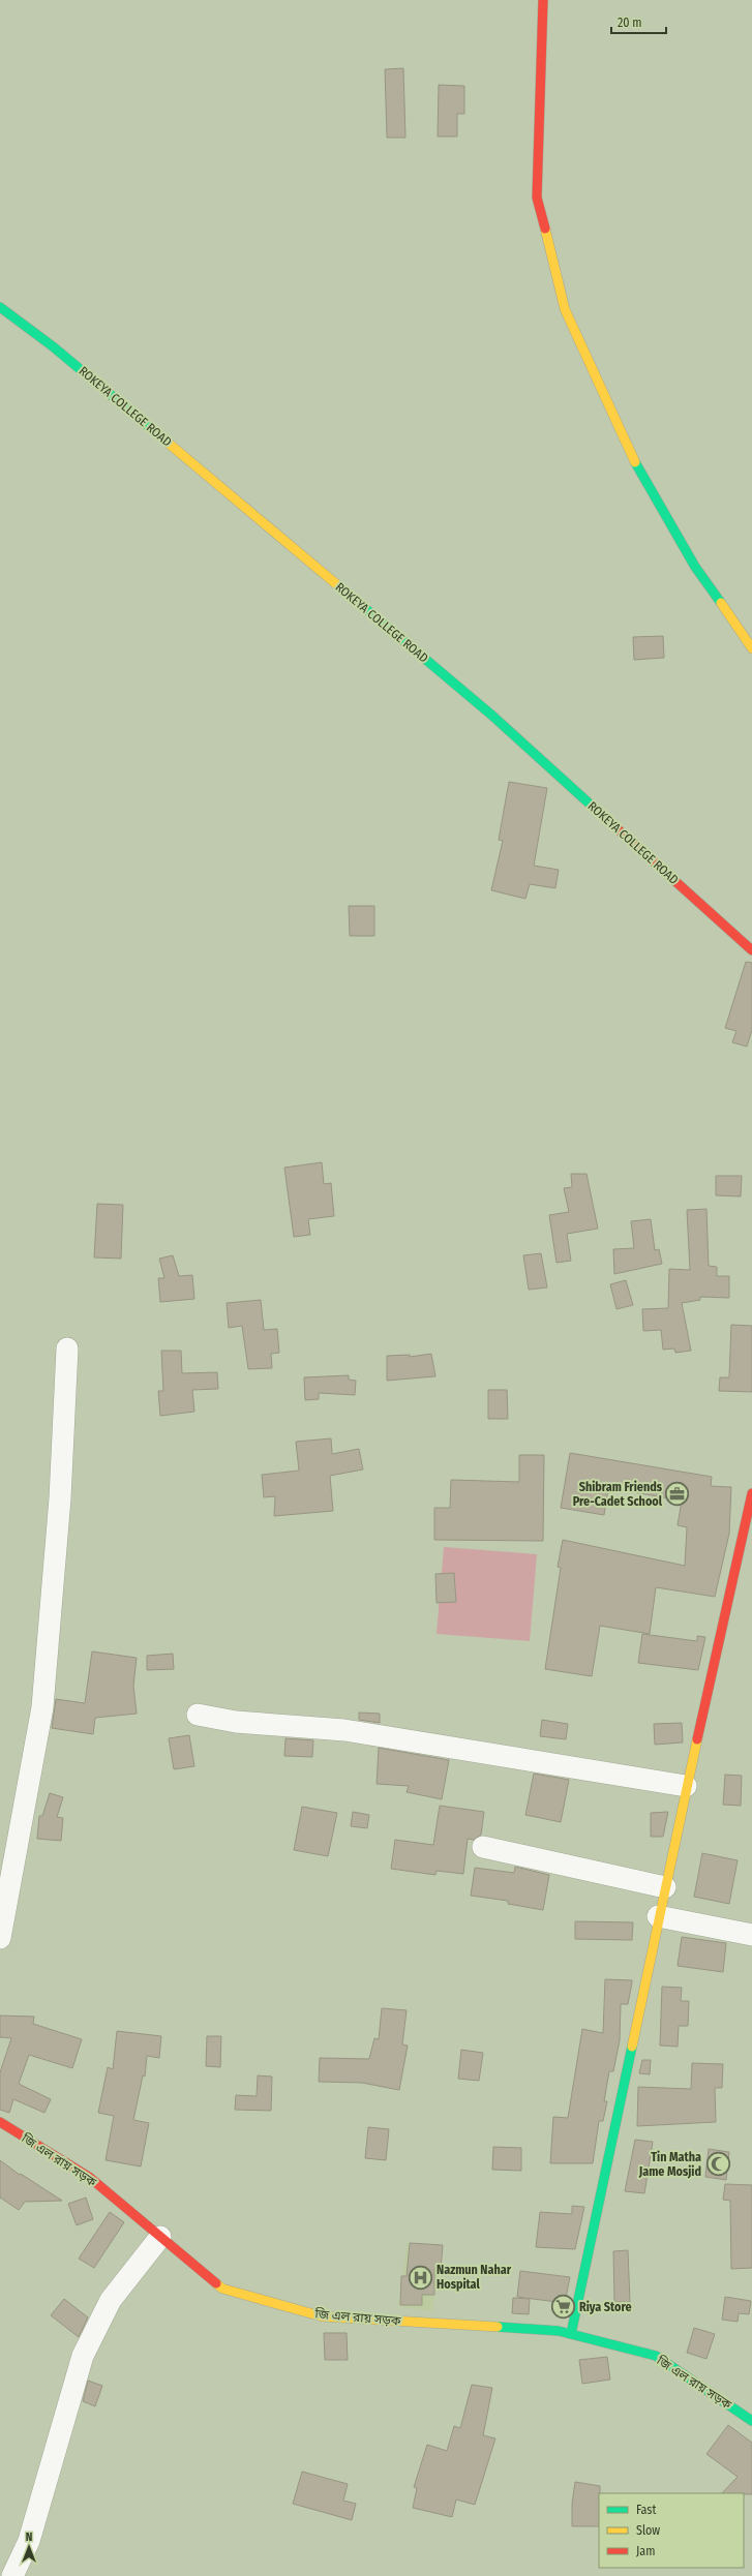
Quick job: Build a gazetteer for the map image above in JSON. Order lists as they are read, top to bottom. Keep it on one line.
{"streets":{"street":["ROKEYA COLLEGE ROAD","জি এল রায় সড়ক"]},"places":{"office":["Shibram Friends Pre-Cadet School"],"mosque":["Tin Matha Jame Mosjid"],"hospital":["Nazmun Nahar Hospital"],"supermarket":["Riya Store"]},"legend":["Fast","Slow","Jam"],"scale_bar":"20 m","north":"top"}
